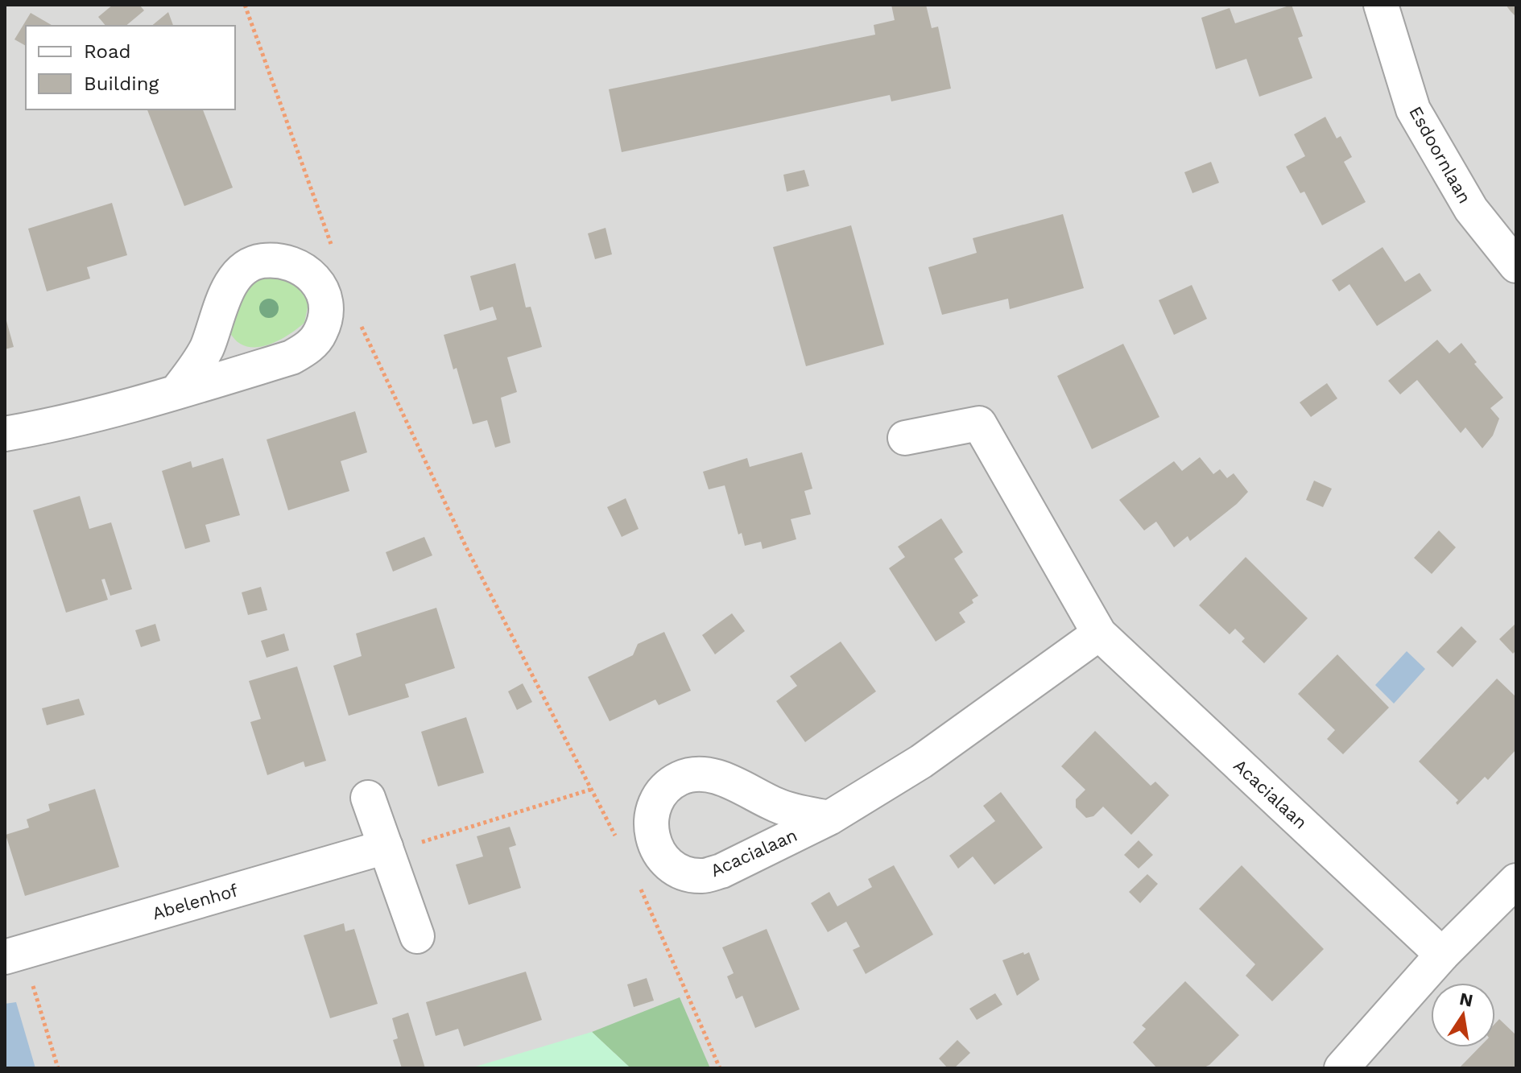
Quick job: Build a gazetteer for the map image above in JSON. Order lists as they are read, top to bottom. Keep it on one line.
{"streets":{"street":["Esdoornlaan","Acacialaan","Abelenhof"]},"legend":["Road","Building"],"north":"top"}
